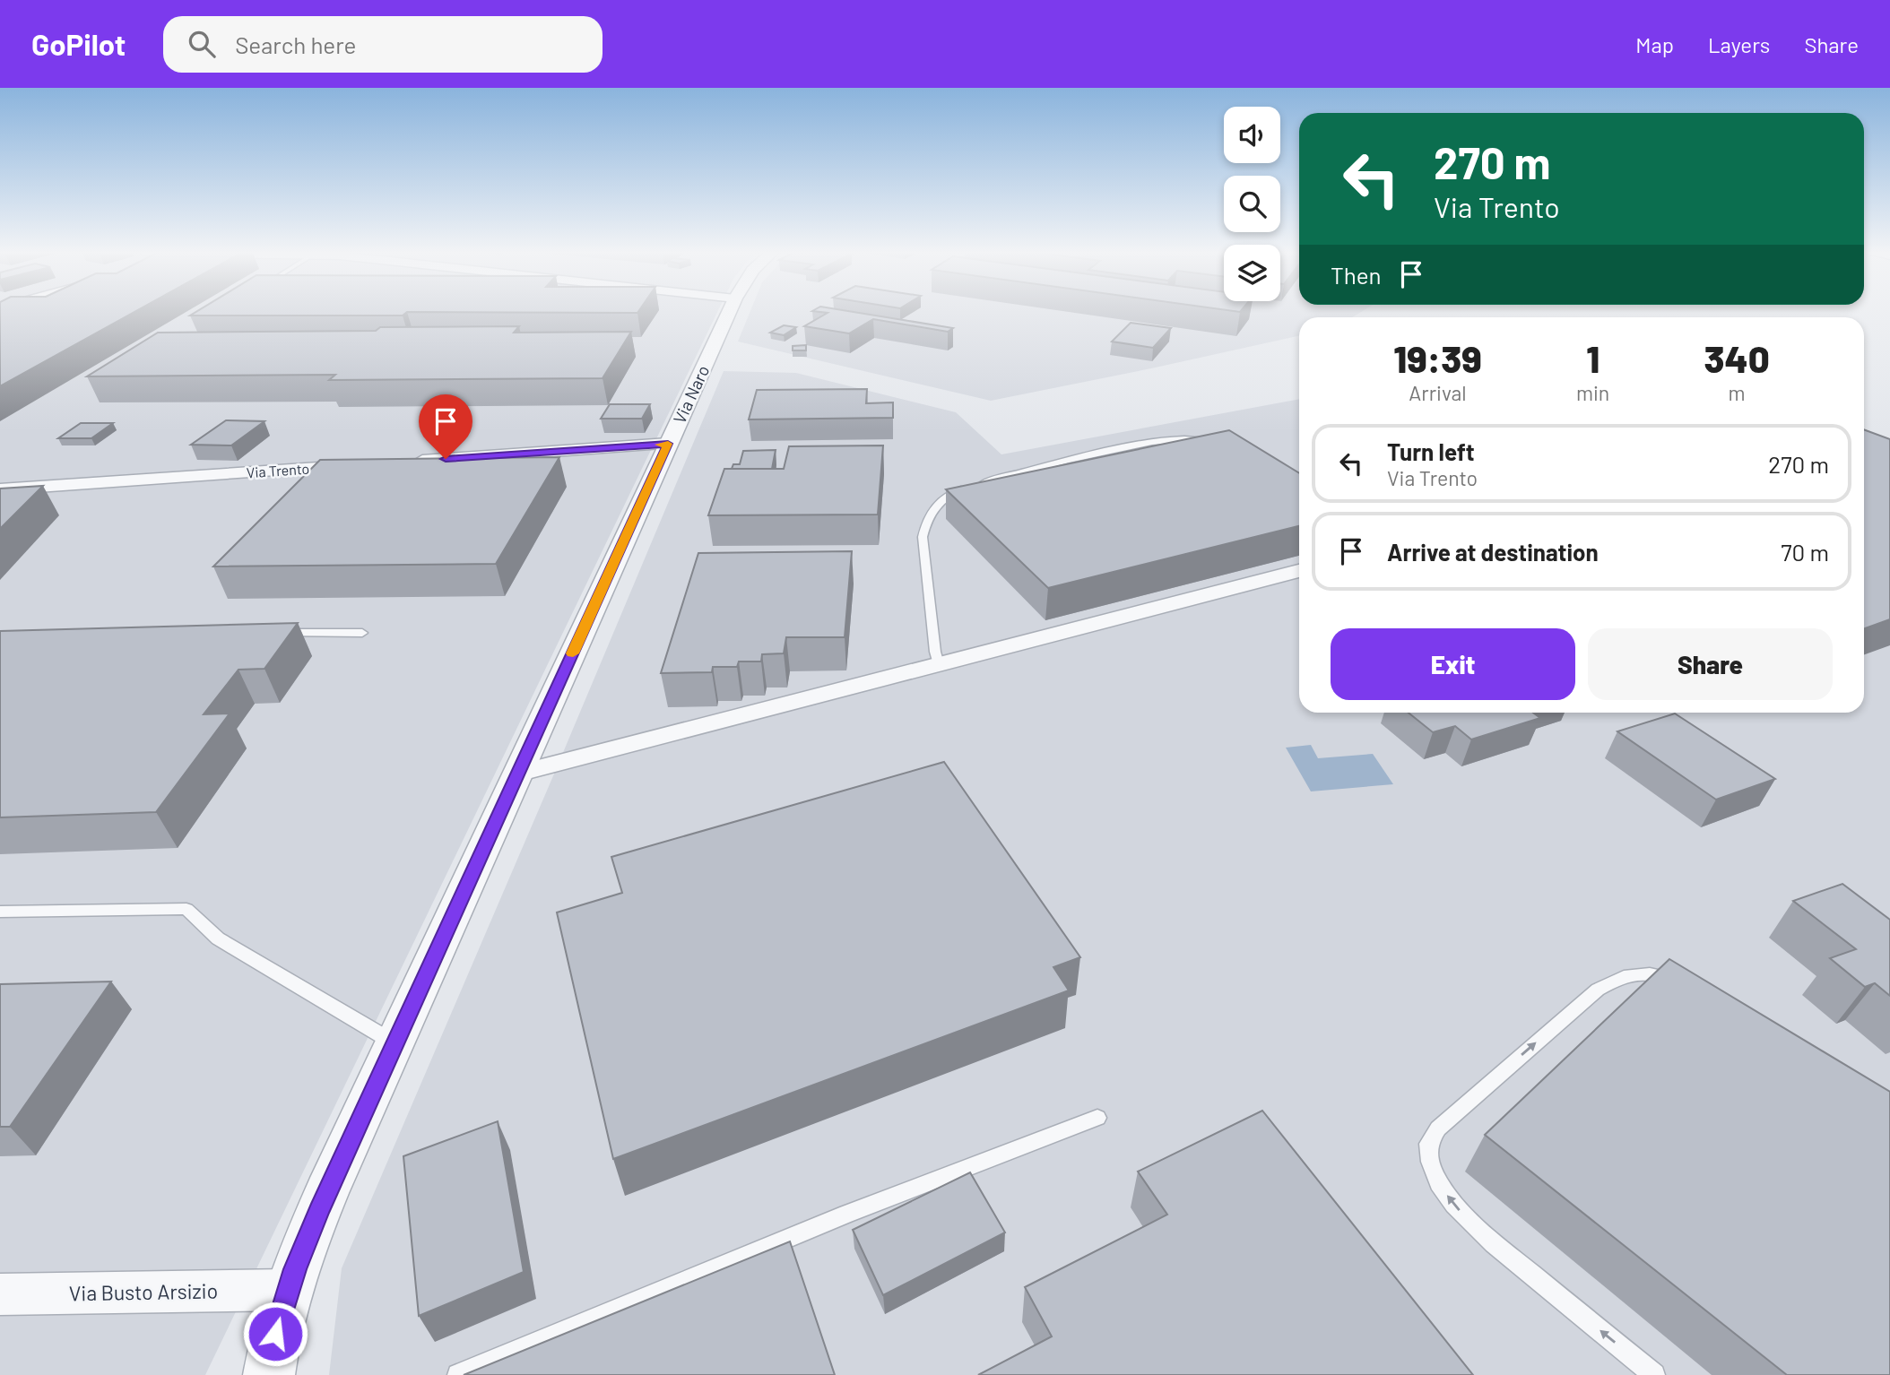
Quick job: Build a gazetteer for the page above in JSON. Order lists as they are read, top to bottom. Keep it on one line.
{"streets":{"street":["Via Naro","Via Trento","Via Busto Arsizio"]},"crossings":[["Via Naro","Via Busto Arsizio"]],"page":{"header":"GoPilot","search":"Search here","nav":["Map","Layers","Share"],"turn":["270 m","Via Trento"],"then":"Then","eta":["19:39","Arrival","1","min","340","m"],"list":[{"name":"Turn left","note":"Via Trento","value":"270 m"},{"name":"Arrive at destination","value":"70 m"}],"buttons":["Exit","Share"]}}
